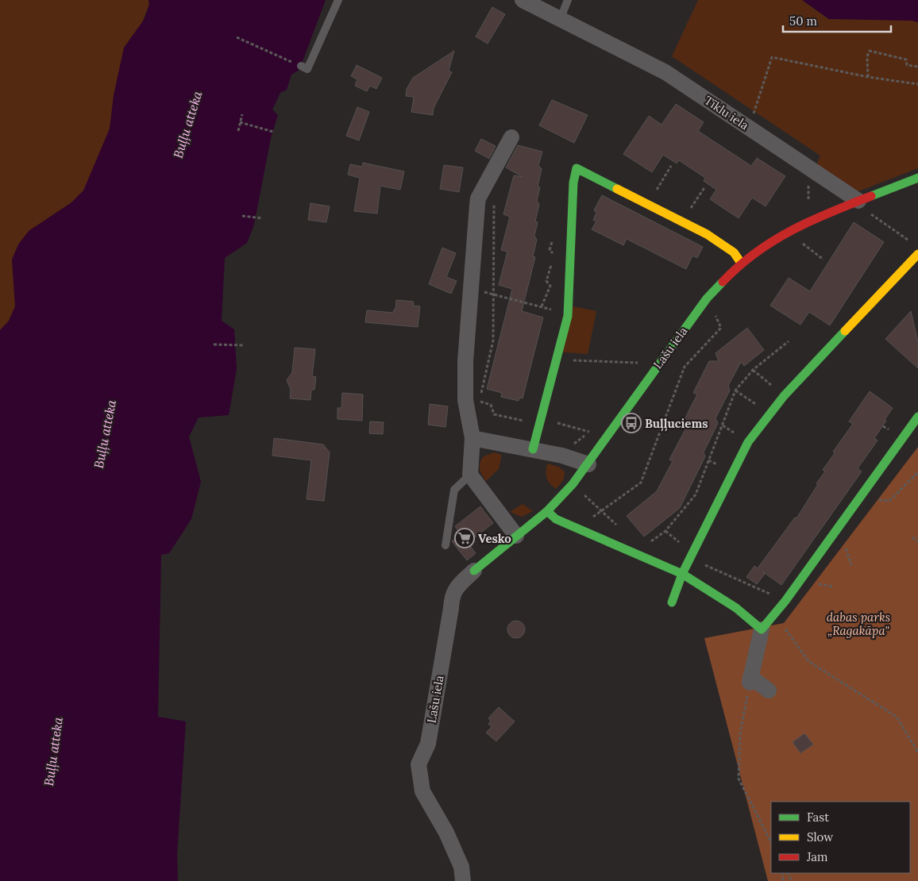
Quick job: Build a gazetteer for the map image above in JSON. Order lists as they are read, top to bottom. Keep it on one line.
{"streets":{"street":["Tīklu iela","Lašu iela"]},"crossings":[["Tīklu iela","Lašu iela"]],"water":["Buļļu atteka"],"parks":["dabas parks „Ragakāpa\""],"places":{"bus stop":["Buļļuciems"],"supermarket":["Vesko"]},"legend":["Fast","Slow","Jam"],"scale_bar":"50 m"}
